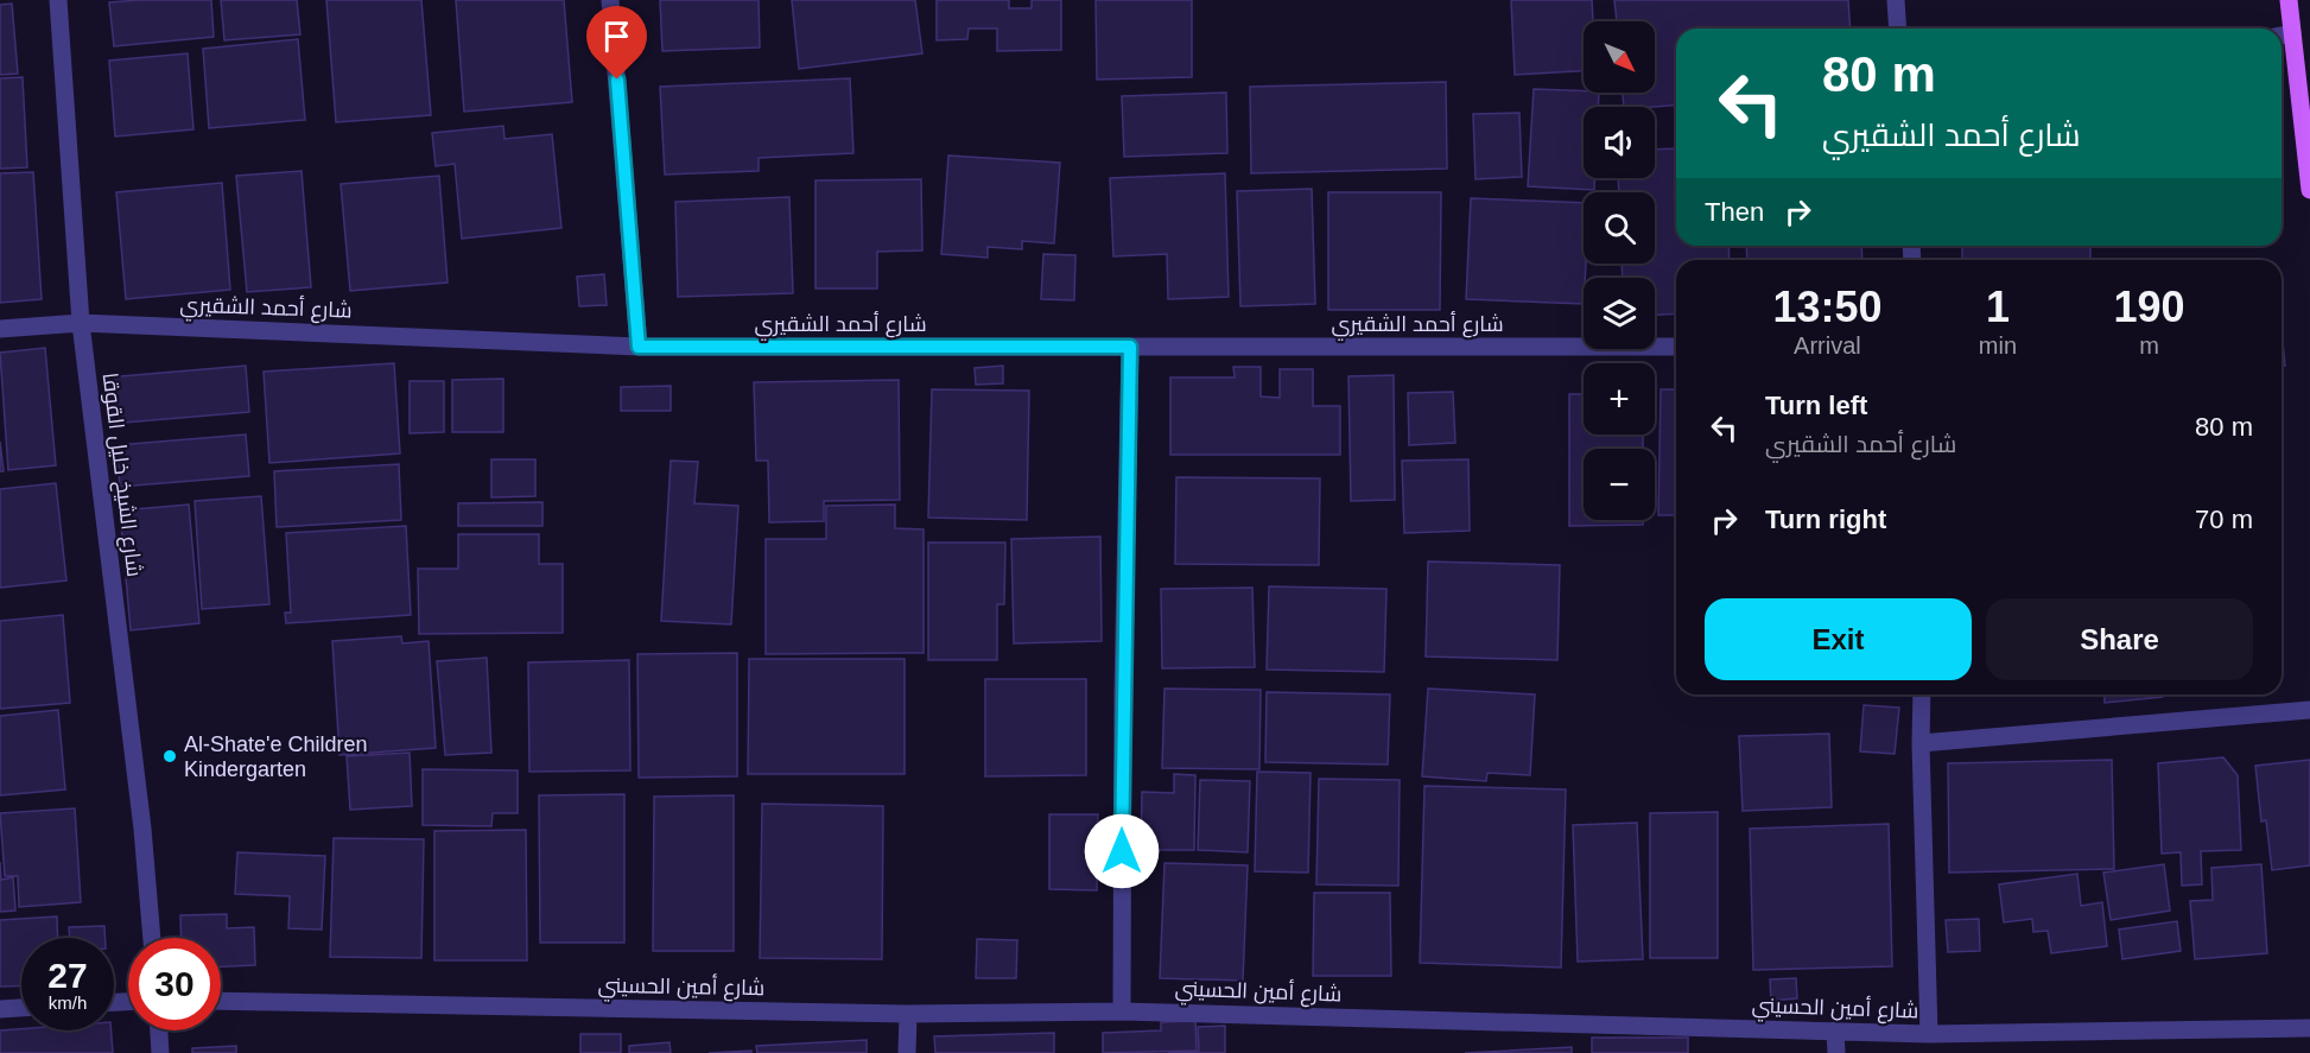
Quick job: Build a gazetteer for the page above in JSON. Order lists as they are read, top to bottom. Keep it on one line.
{"streets":{"street":["شارع أحمد الشقيري","شارع الشيخ خليل القوقا","شارع أمين الحسيني"]},"crossings":[["شارع أحمد الشقيري","شارع الشيخ خليل القوقا"]],"places":["Al-Shate'e Children Kindergarten"],"north":"bottom right","page":{"map_buttons":["+","−"],"turn":["80 m","شارع أحمد الشقيري"],"then":"Then","eta":["13:50","Arrival","1","min","190","m"],"list":[{"name":"Turn left","note":"شارع أحمد الشقيري","value":"80 m"},{"name":"Turn right","value":"70 m"}],"buttons":["Exit","Share"],"speed":"27 km/h","limit":"30"}}
